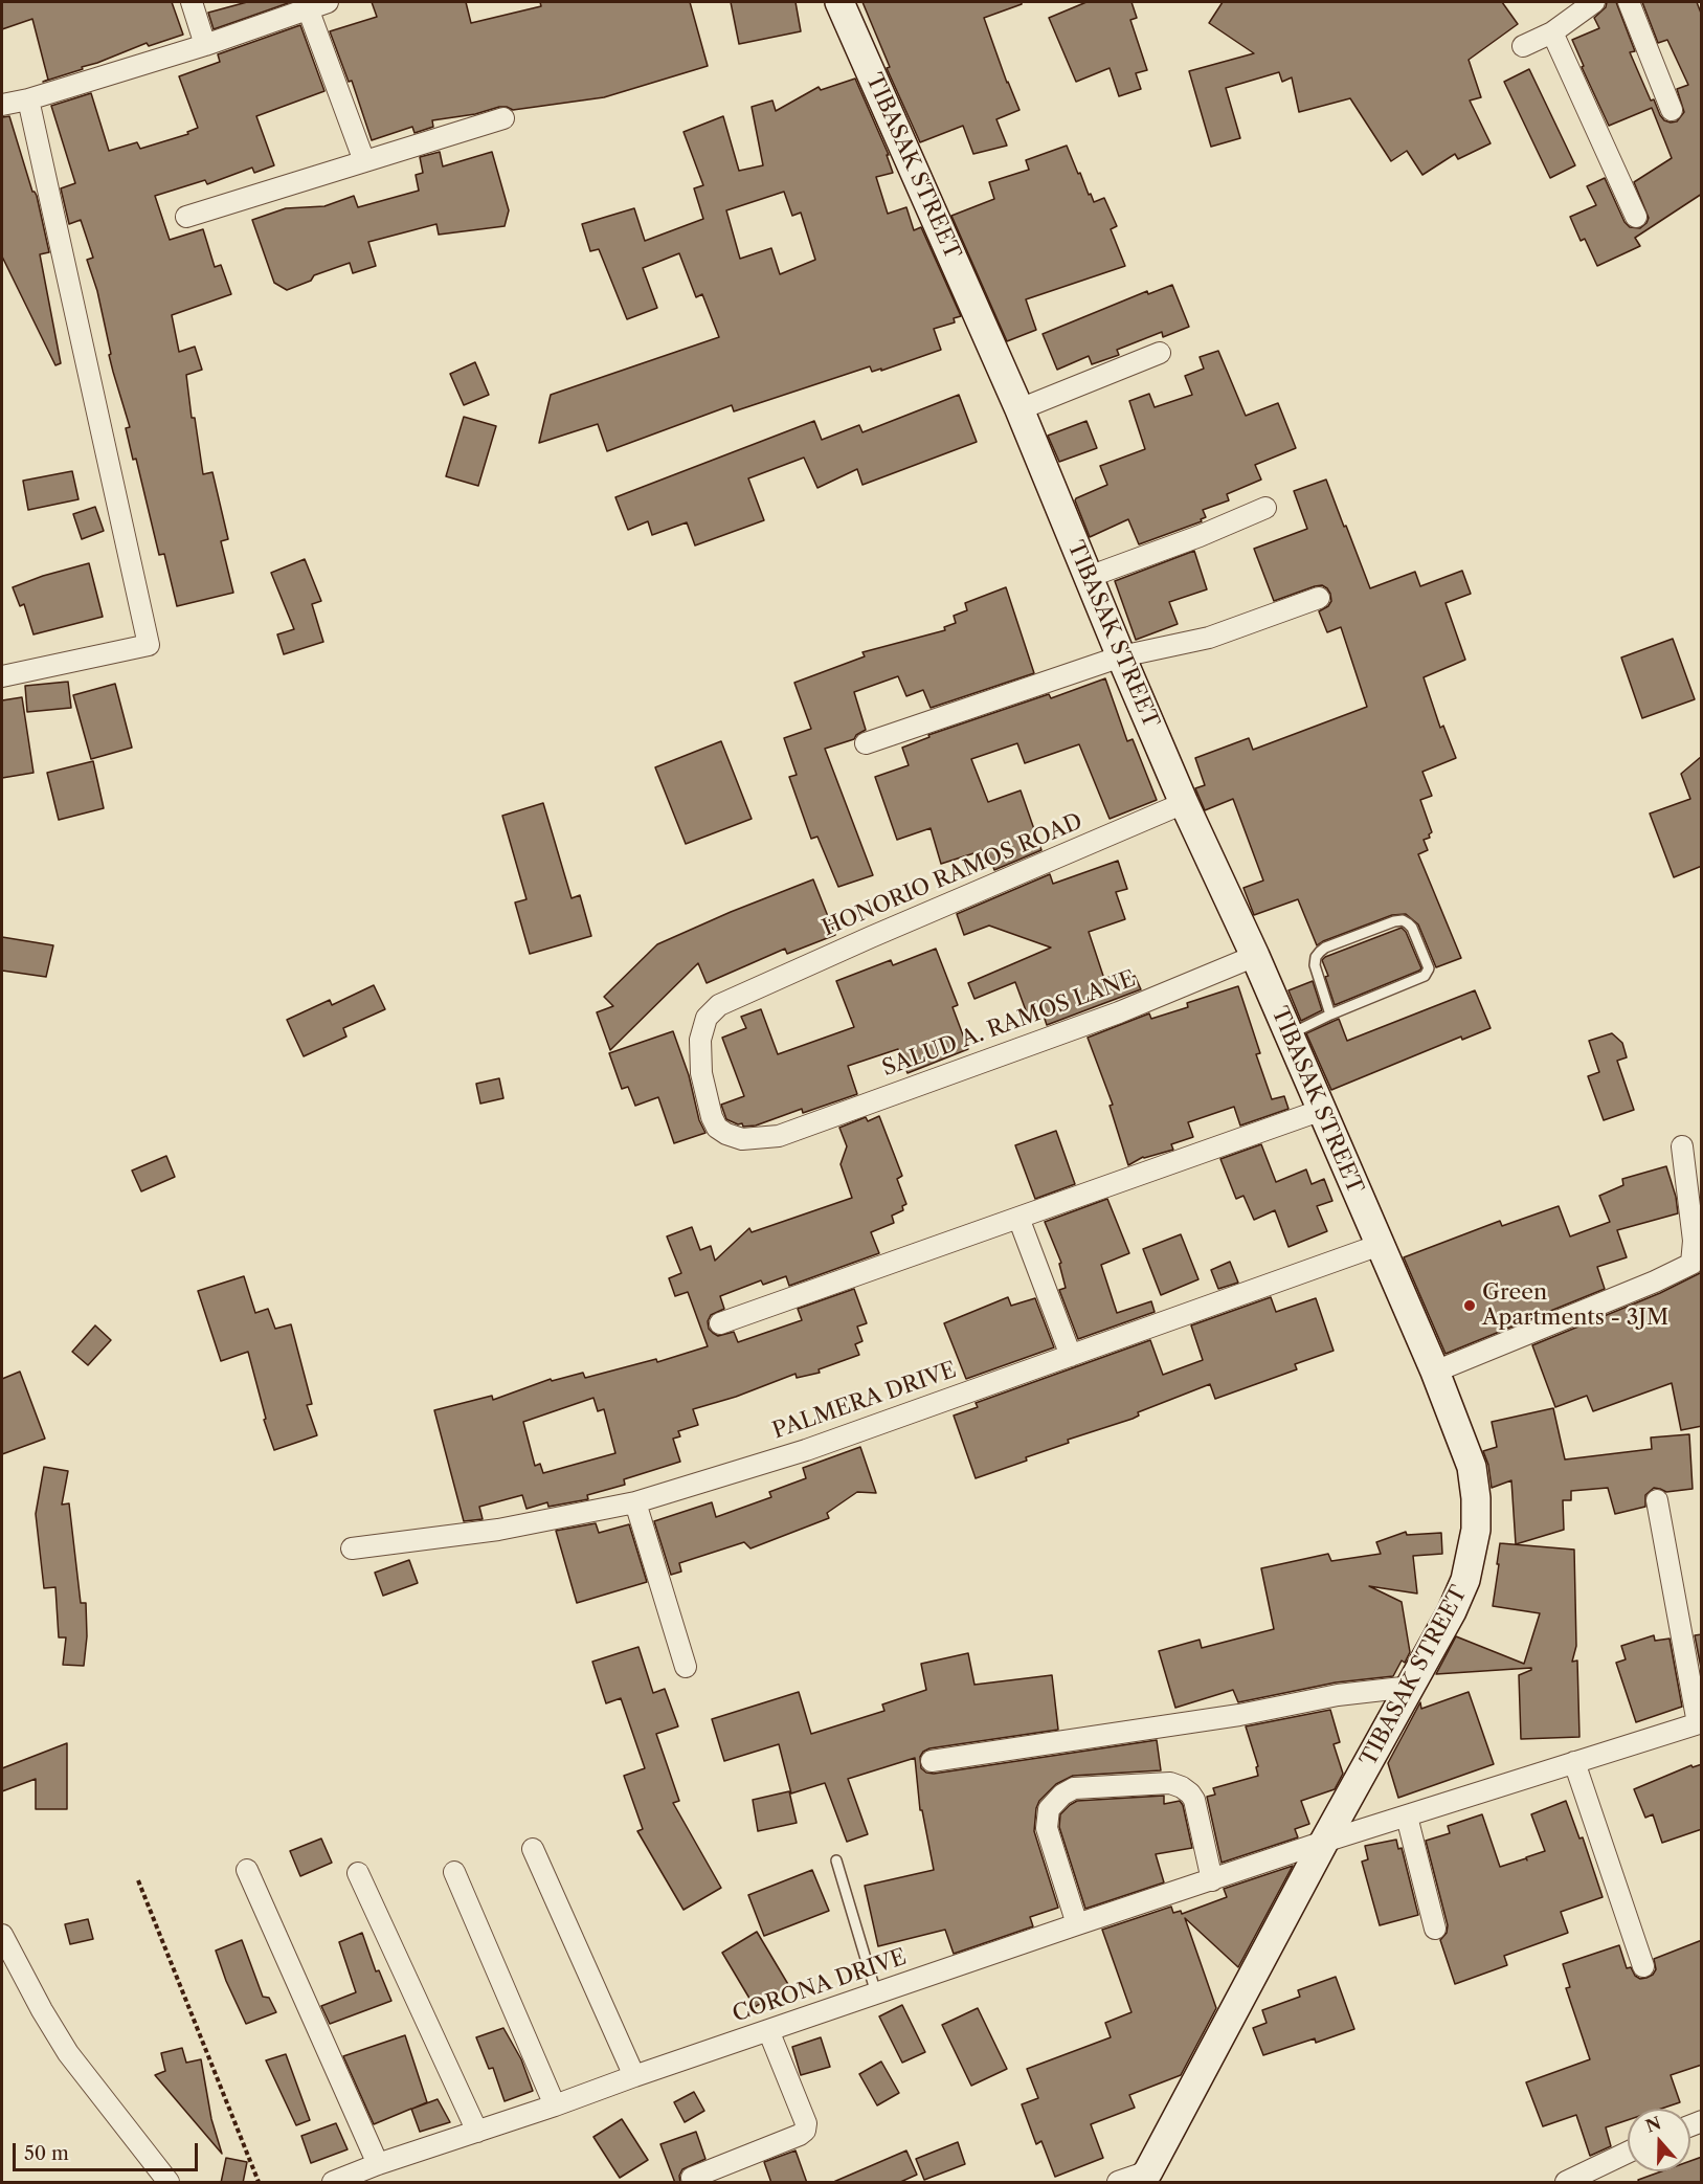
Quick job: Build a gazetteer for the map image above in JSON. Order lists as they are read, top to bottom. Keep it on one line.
{"streets":{"street":["TIBASAK STREET","HONORIO RAMOS ROAD","SALUD A. RAMOS LANE","PALMERA DRIVE","CORONA DRIVE"]},"crossings":[["TIBASAK STREET","HONORIO RAMOS ROAD"],["TIBASAK STREET","SALUD A. RAMOS LANE"],["TIBASAK STREET","PALMERA DRIVE"],["TIBASAK STREET","CORONA DRIVE"],["HONORIO RAMOS ROAD","SALUD A. RAMOS LANE"]],"places":["Green Apartments - 3JM"],"scale_bar":"50 m","north":"top"}
